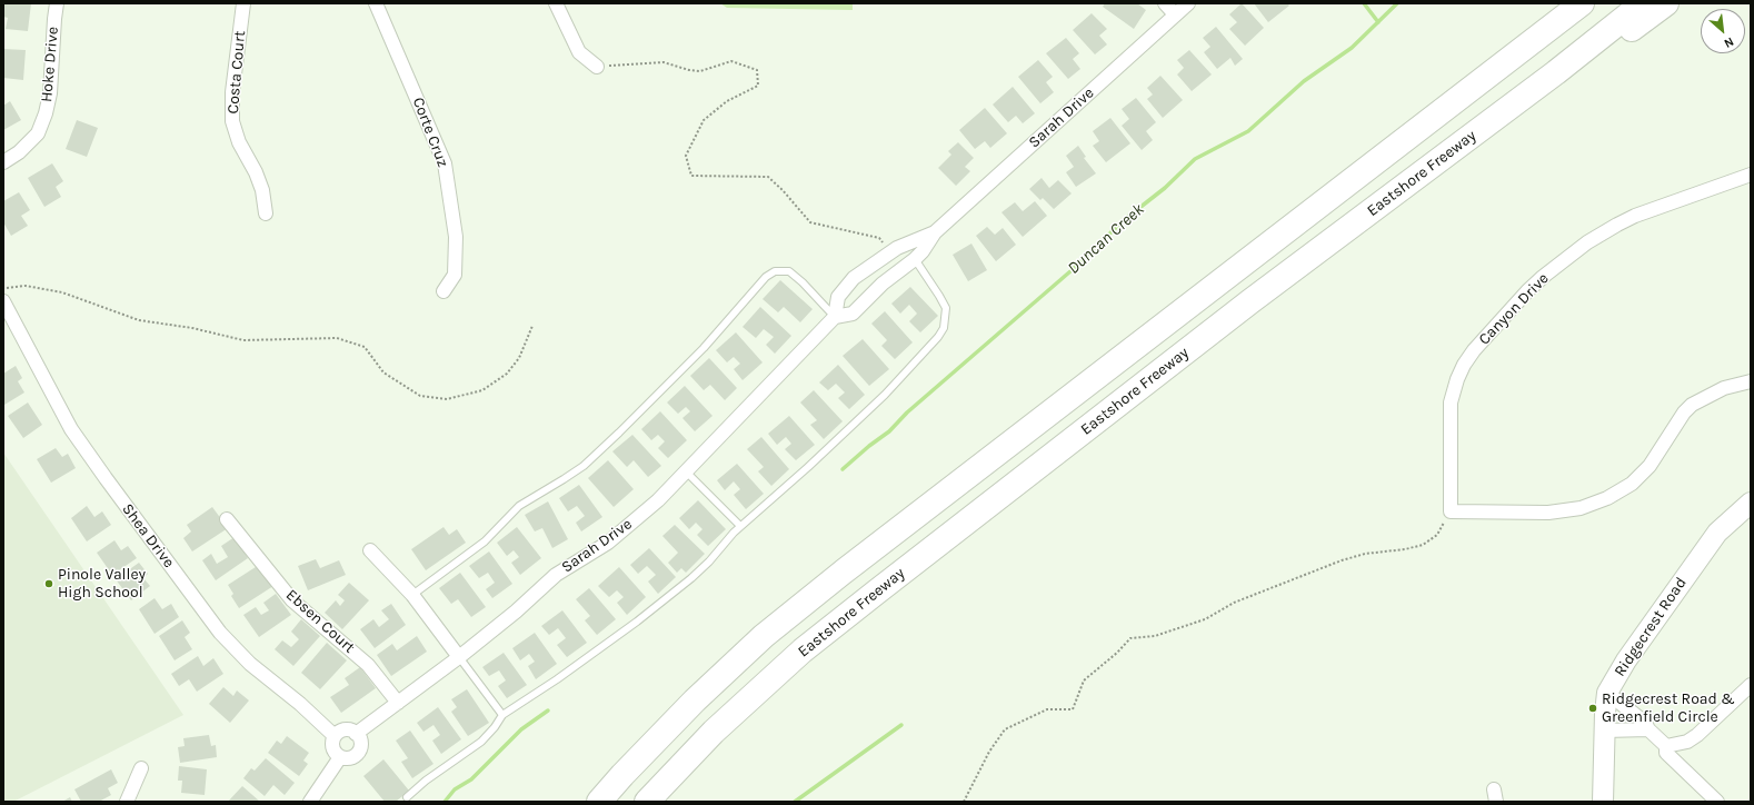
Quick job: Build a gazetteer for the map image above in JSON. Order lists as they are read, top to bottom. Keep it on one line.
{"streets":{"highway":["Eastshore Freeway"],"street":["Hoke Drive","Costa Court","Sarah Drive","Corte Cruz","Canyon Drive","Shea Drive","Ebsen Court","Ridgecrest Road"]},"crossings":[["Sarah Drive","Shea Drive"],["Sarah Drive","Ebsen Court"]],"water":["Duncan Creek"],"places":["Pinole Valley High School","Ridgecrest Road & Greenfield Circle"],"north":"bottom right"}
